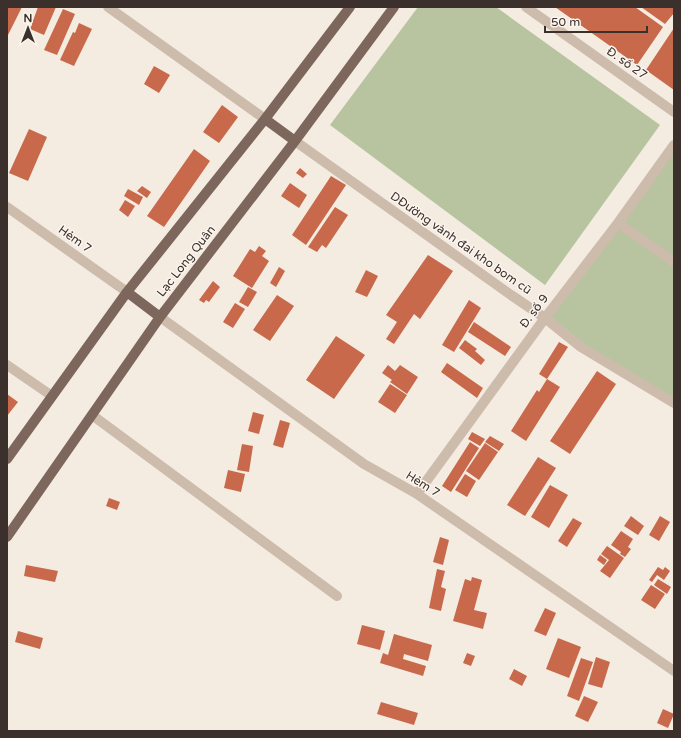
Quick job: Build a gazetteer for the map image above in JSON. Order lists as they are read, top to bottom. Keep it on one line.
{"streets":{"main road":["Lạc Long Quân"],"street":["Đ. số 27","Hẻm 7","DĐường vành đai kho bom cũ","Đ. số 9"]},"crossings":[["Hẻm 7","Lạc Long Quân"],["Hẻm 7","Đ. số 9"],["DĐường vành đai kho bom cũ","Lạc Long Quân"],["DĐường vành đai kho bom cũ","Đ. số 9"]],"scale_bar":"50 m","north":"top"}
